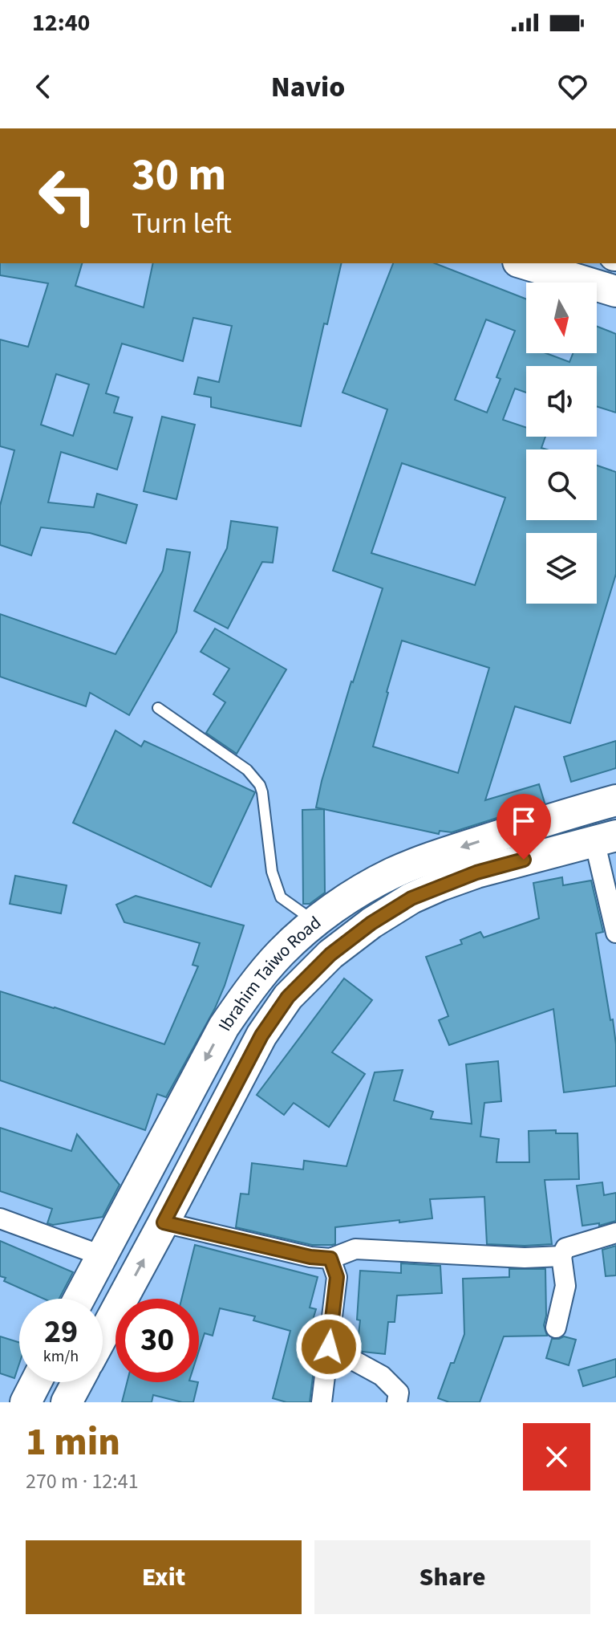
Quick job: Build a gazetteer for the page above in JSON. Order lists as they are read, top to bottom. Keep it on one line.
{"streets":{"main road":["Ibrahim Taiwo Road"]},"north":"bottom","page":{"status":"12:40","header":"Navio","turn":["30 m","Turn left"],"speed":"29 km/h","limit":"30","heading":["1 min","270 m · 12:41"],"buttons":["Exit","Share"]}}
